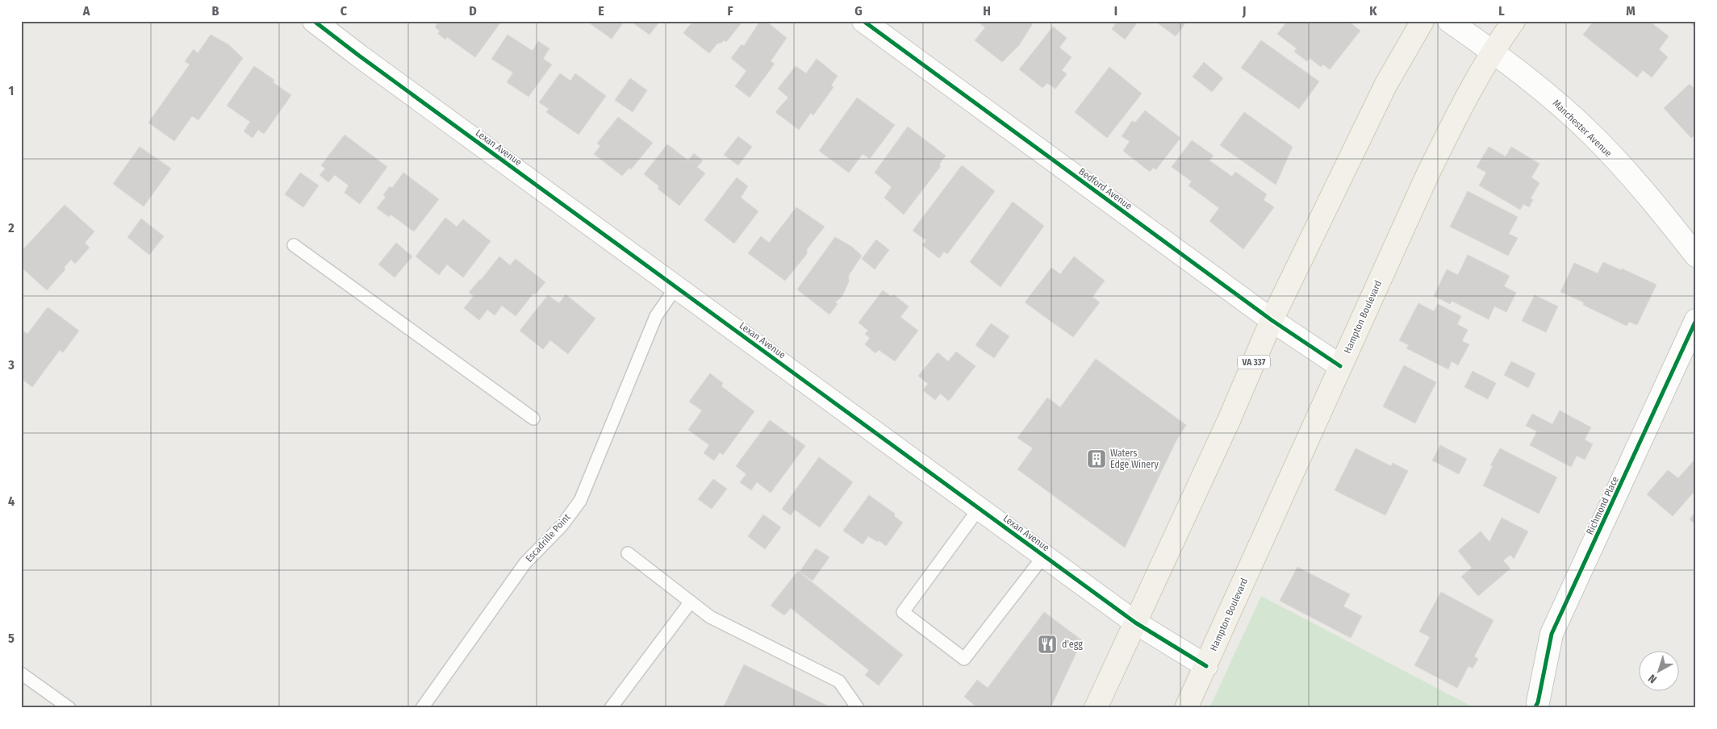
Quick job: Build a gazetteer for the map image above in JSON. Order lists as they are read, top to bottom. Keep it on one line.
{"streets":{"main road":["Hampton Boulevard","VA 337"],"street":["Manchester Avenue","Lexan Avenue","Bedford Avenue","Richmond Place"],"lane":["Escadrille Point"]},"crossings":[["Manchester Avenue","Hampton Boulevard"],["Lexan Avenue","Hampton Boulevard"],["Lexan Avenue","VA 337"],["Lexan Avenue","Escadrille Point"],["Bedford Avenue","Hampton Boulevard"],["Bedford Avenue","VA 337"]],"places":{"building":["Waters Edge Winery"],"restaurant":["d'egg"]},"north":"bottom left","grid":{"columns":["A","B","C","D","E","F","G","H","I","J","K","L","M"],"rows":["1","2","3","4","5"]}}
